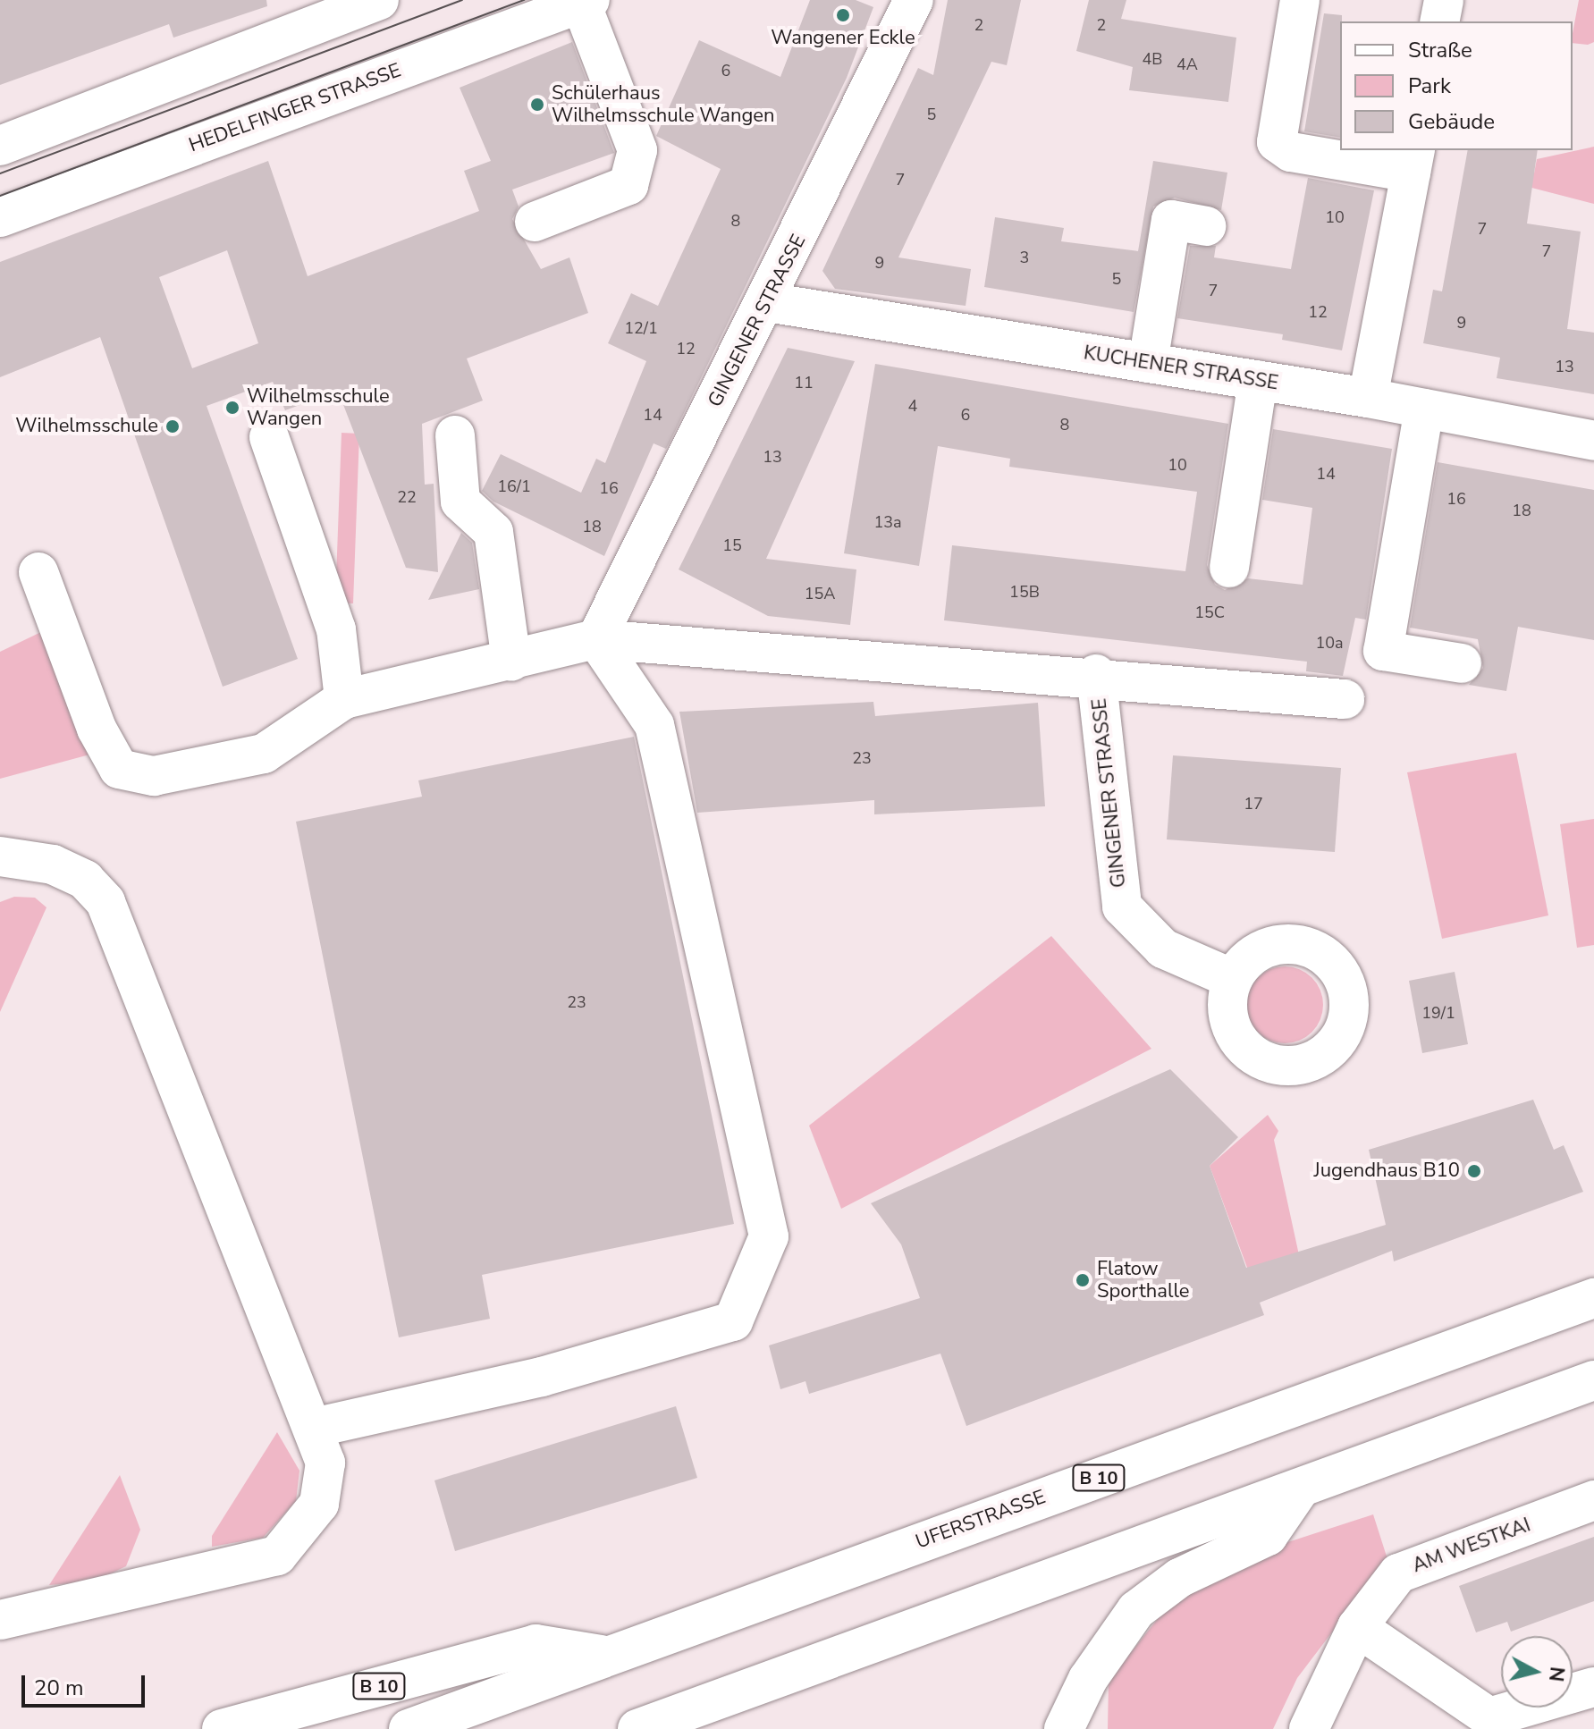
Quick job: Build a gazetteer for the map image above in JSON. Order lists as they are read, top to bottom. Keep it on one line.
{"streets":{"main road":["HEDELFINGER STRASSE","GINGENER STRASSE","KUCHENER STRASSE","B 10","UFERSTRASSE","AM WESTKAI"]},"crossings":[["GINGENER STRASSE","KUCHENER STRASSE"],["B 10","UFERSTRASSE"]],"places":["Wangener Eckle","Schülerhaus Wilhelmsschule Wangen","Wilhelmsschule Wangen","Wilhelmsschule","Jugendhaus B10","Flatow Sporthalle"],"house_numbers":["2","2","4B","4A","6","5","7","10","8","7","7","3","9","5","7","12","9","12/1","12","13","11","4","14","6","8","13","10","14","16/1","16","22","16","18","13a","18","15","15B","15A","15C","10a","23","17","23","19/1"],"legend":["Straße","Park","Gebäude"],"scale_bar":"20 m","north":"right"}
